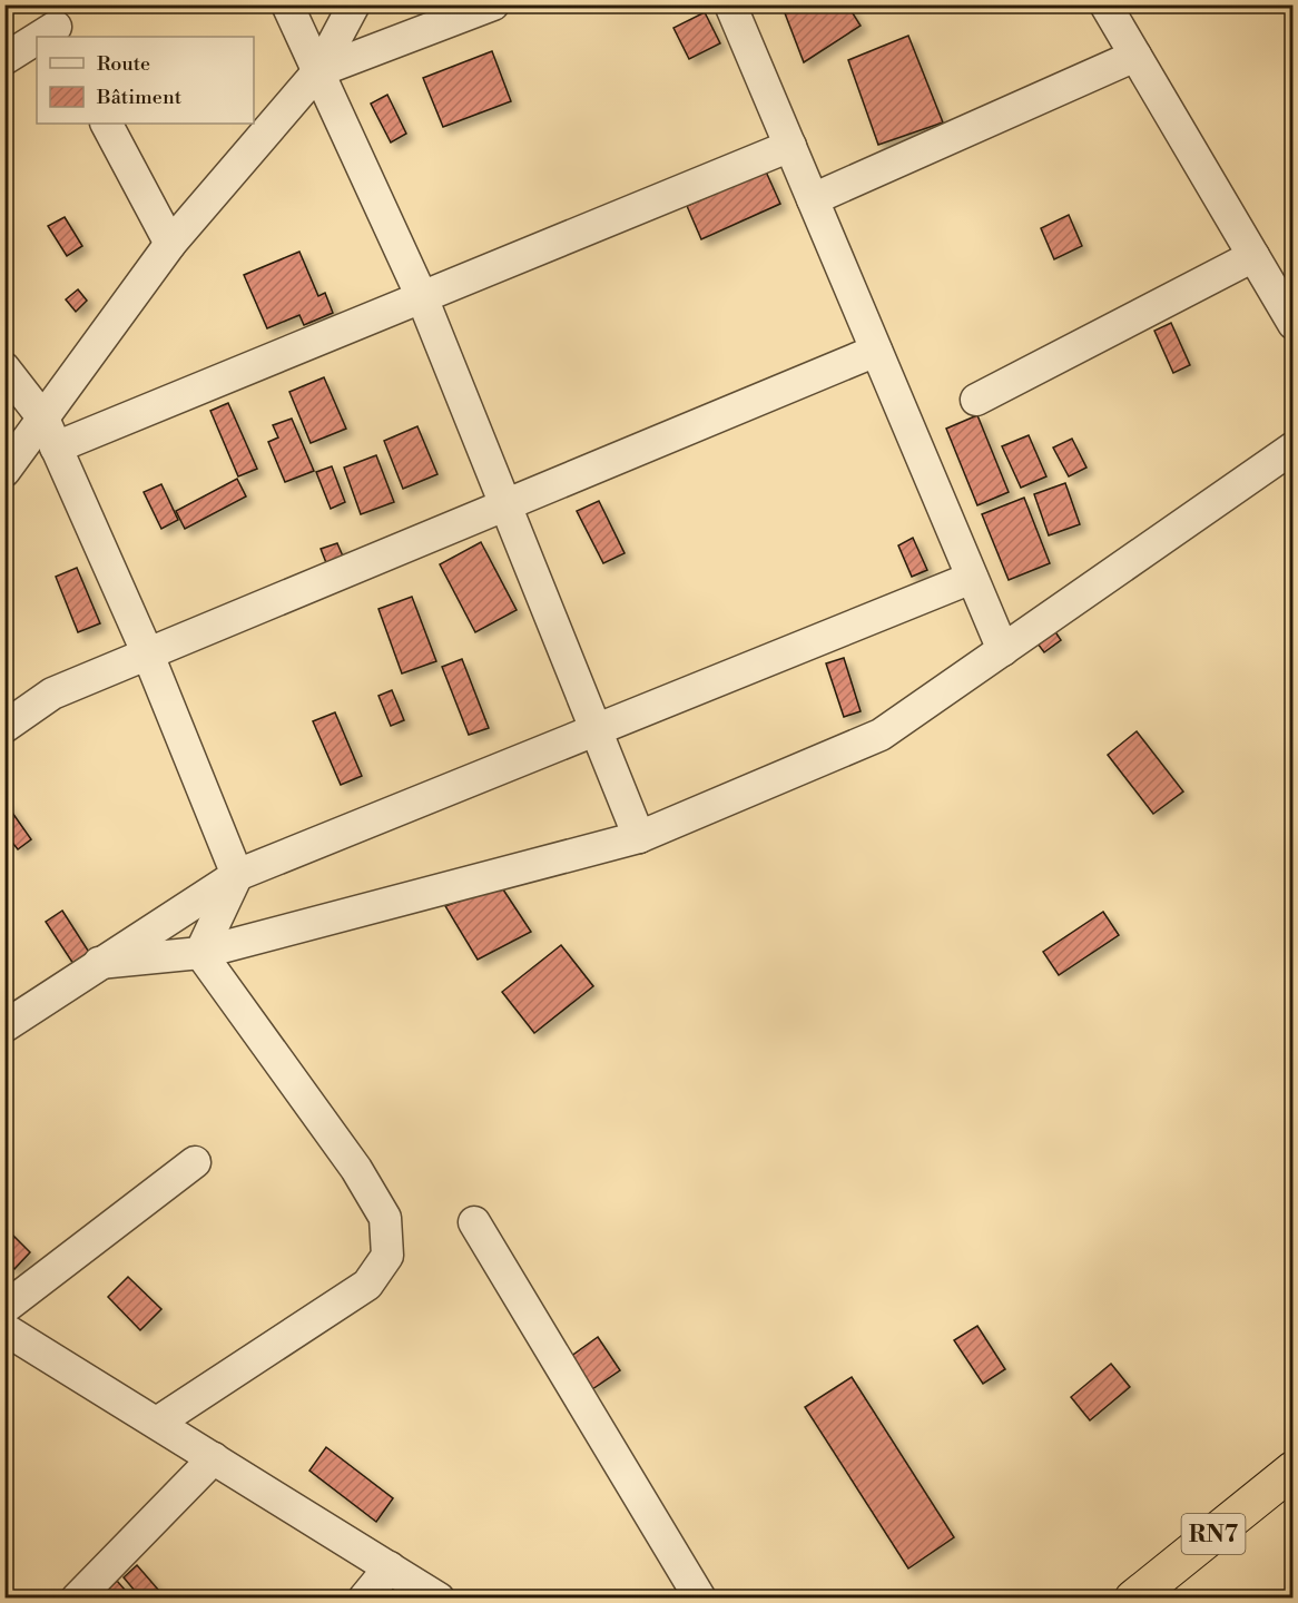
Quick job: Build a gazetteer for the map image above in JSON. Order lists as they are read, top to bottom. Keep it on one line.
{"streets":{"highway":["RN7"]},"legend":["Route","Bâtiment"]}
